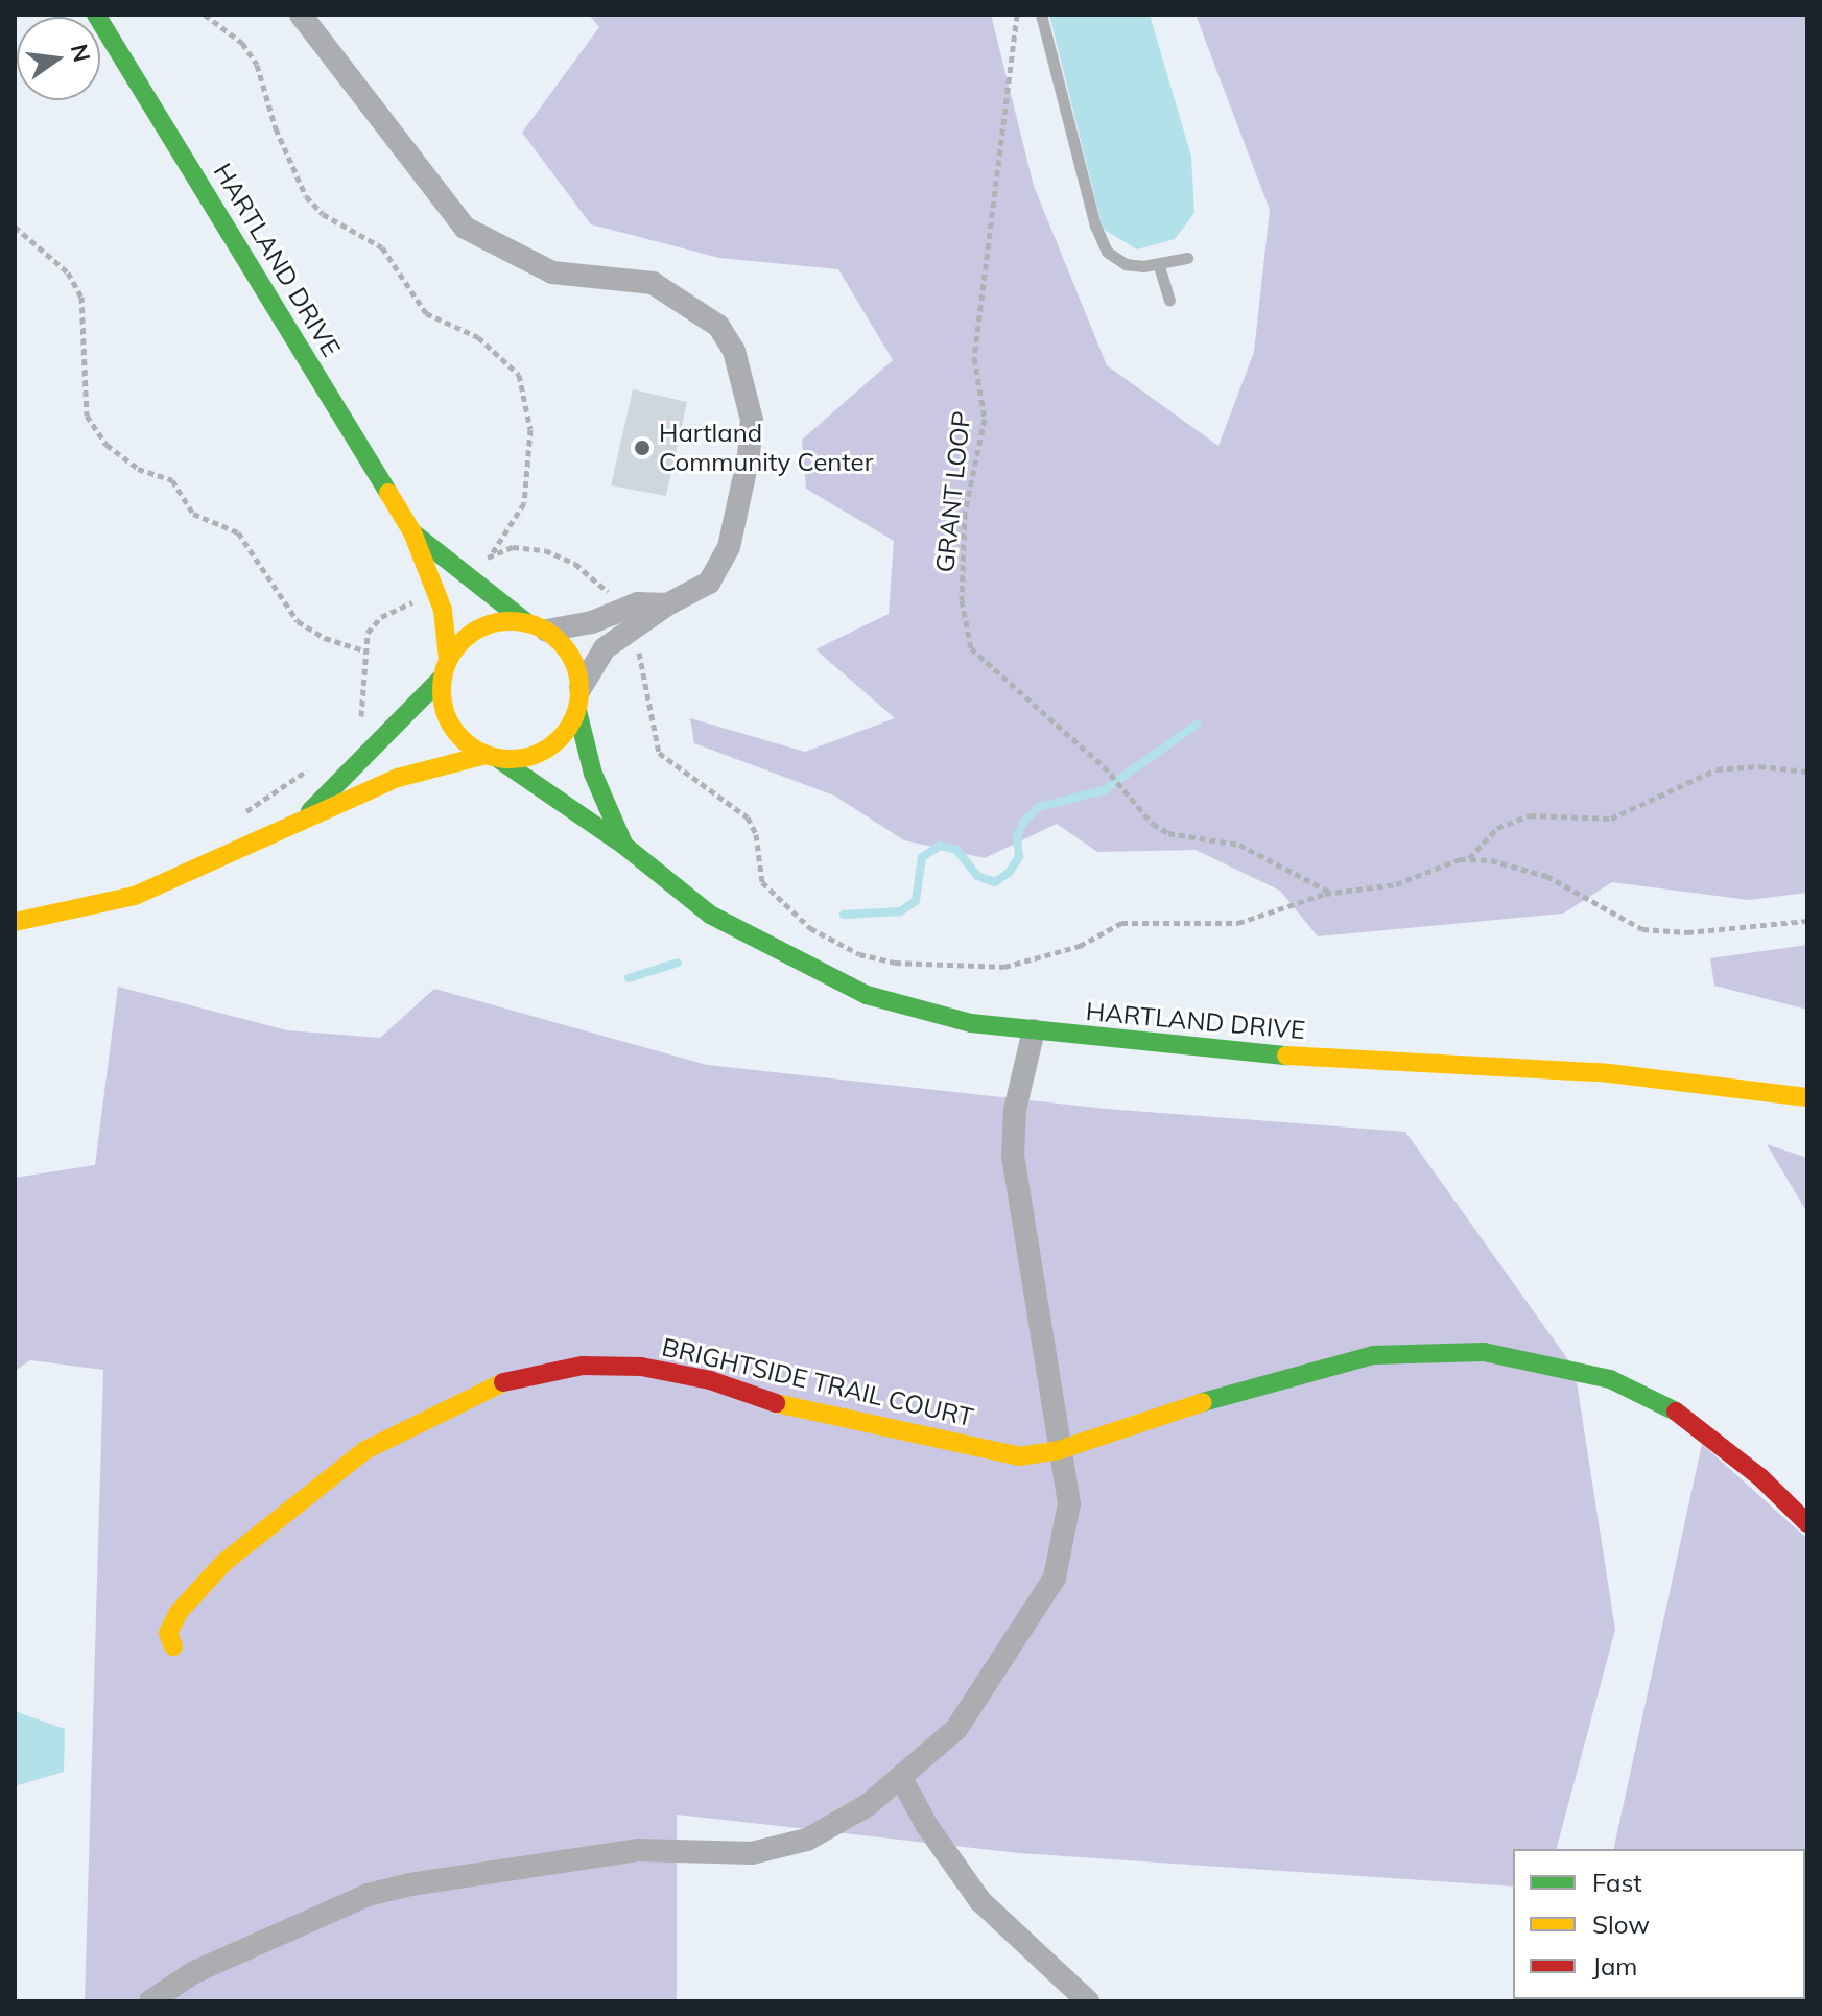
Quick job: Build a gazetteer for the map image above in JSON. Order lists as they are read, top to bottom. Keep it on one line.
{"streets":{"street":["HARTLAND DRIVE","BRIGHTSIDE TRAIL COURT"],"path":["GRANT LOOP"]},"places":["Hartland Community Center"],"legend":["Fast","Slow","Jam"],"north":"right"}
